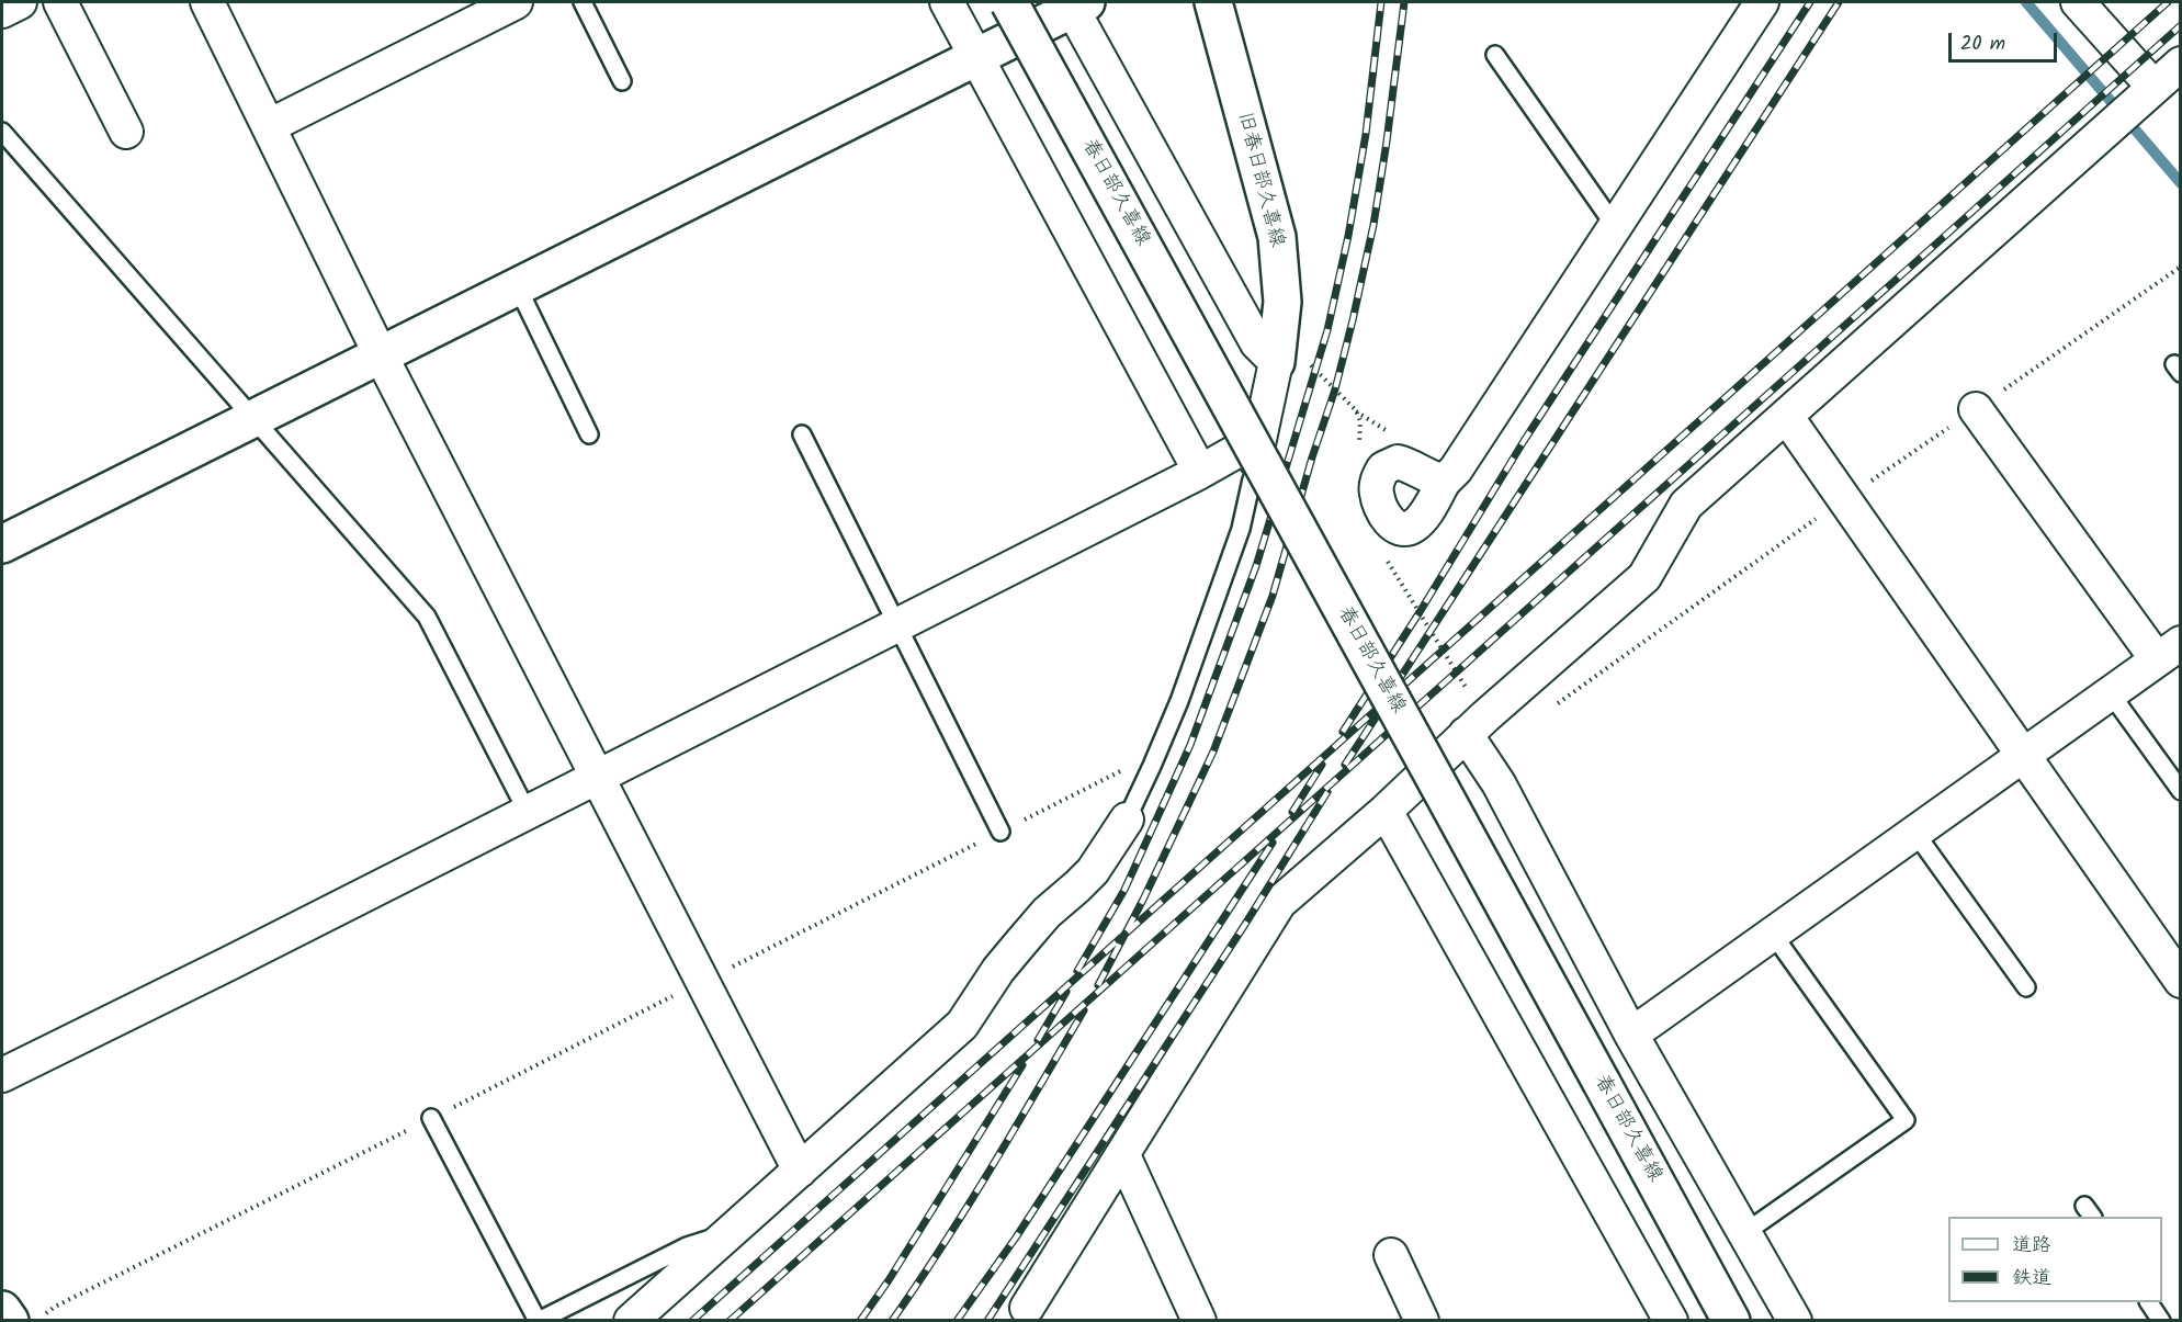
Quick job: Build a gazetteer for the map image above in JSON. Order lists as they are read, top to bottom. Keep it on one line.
{"streets":{"street":["旧春日部久喜線","春日部久喜線"]},"legend":["道路","鉄道"],"scale_bar":"20 m"}
